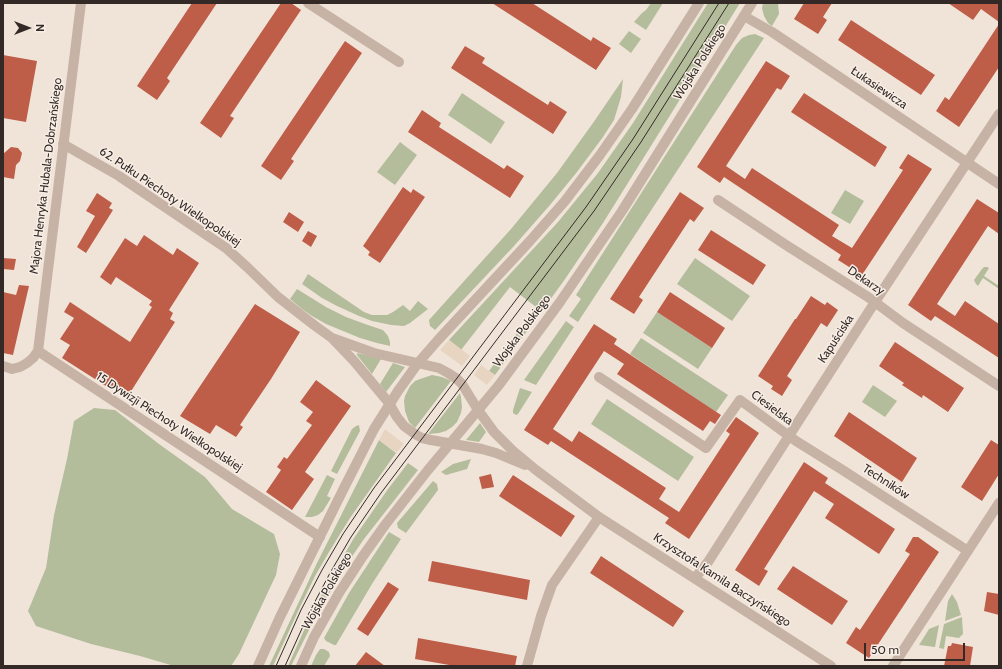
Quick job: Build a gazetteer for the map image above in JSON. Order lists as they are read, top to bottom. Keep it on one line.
{"streets":{"street":["Wojska Polskiego","Łukasiewicza","Majora Henryka Hubala-Dobrzańskiego","62. Pułku Piechoty Wielkopolskiej","Dekarzy","Kapuściska","Ciesielska","15 Dywizji Piechoty Wielkopolskiej","Techników","Krzysztofa Kamila Baczyńskiego"]},"crossings":[["Wojska Polskiego","Łukasiewicza"],["Łukasiewicza","Kapuściska"],["Majora Henryka Hubala-Dobrzańskiego","62. Pułku Piechoty Wielkopolskiej"],["Majora Henryka Hubala-Dobrzańskiego","15 Dywizji Piechoty Wielkopolskiej"],["Dekarzy","Kapuściska"],["Kapuściska","Ciesielska"],["Kapuściska","Techników"],["Kapuściska","Krzysztofa Kamila Baczyńskiego"],["Ciesielska","Techników"]],"scale_bar":"50 m","north":"right"}
